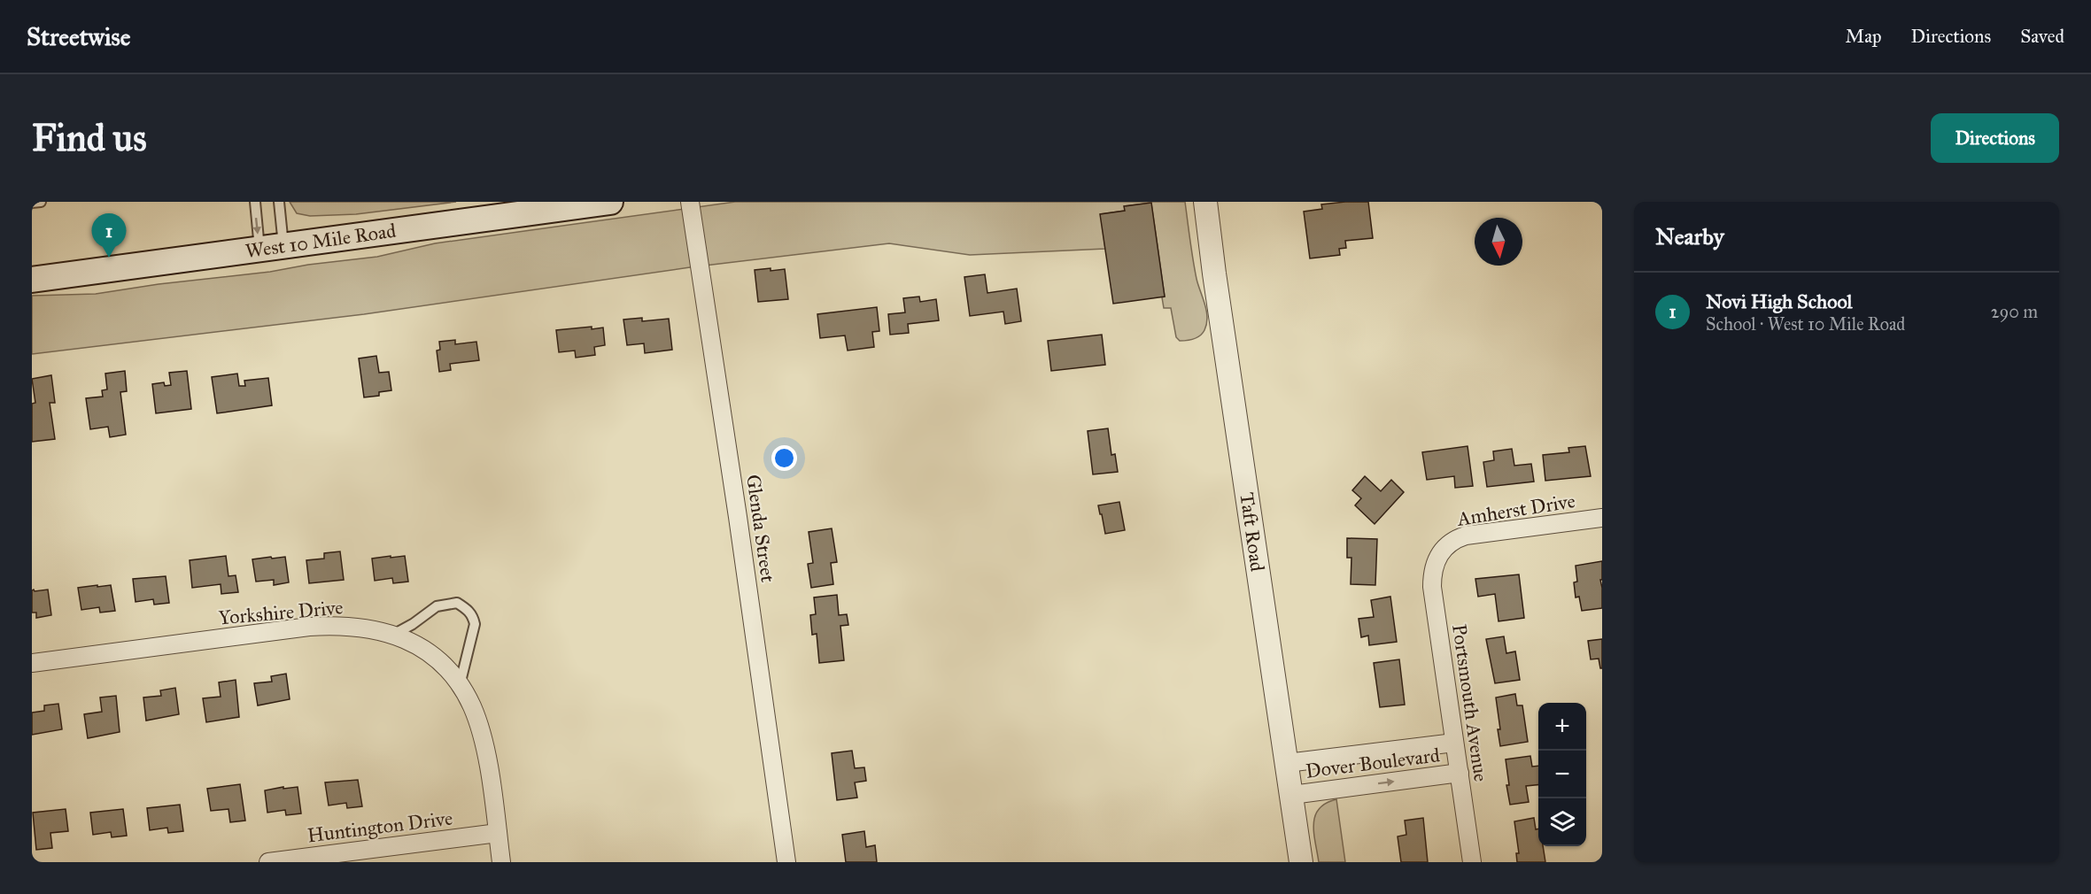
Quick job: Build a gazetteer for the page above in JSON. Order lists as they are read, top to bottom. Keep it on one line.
{"streets":{"main road":["West 10 Mile Road"],"street":["Amherst Drive","Glenda Street","Taft Road","Yorkshire Drive","Portsmouth Avenue","Dover Boulevard","Huntington Drive"]},"crossings":[["Amherst Drive","Portsmouth Avenue"],["Taft Road","Dover Boulevard"],["Yorkshire Drive","Huntington Drive"],["Portsmouth Avenue","Dover Boulevard"]],"north":"bottom","page":{"header":"Streetwise","nav":["Map","Directions","Saved"],"buttons":"Directions","title":"Find us","heading":"Nearby","pins":"1","list":[{"mark":"1","name":"Novi High School","note":"School · West 10 Mile Road","value":"290 m"}],"map_buttons":["+","−"]}}
